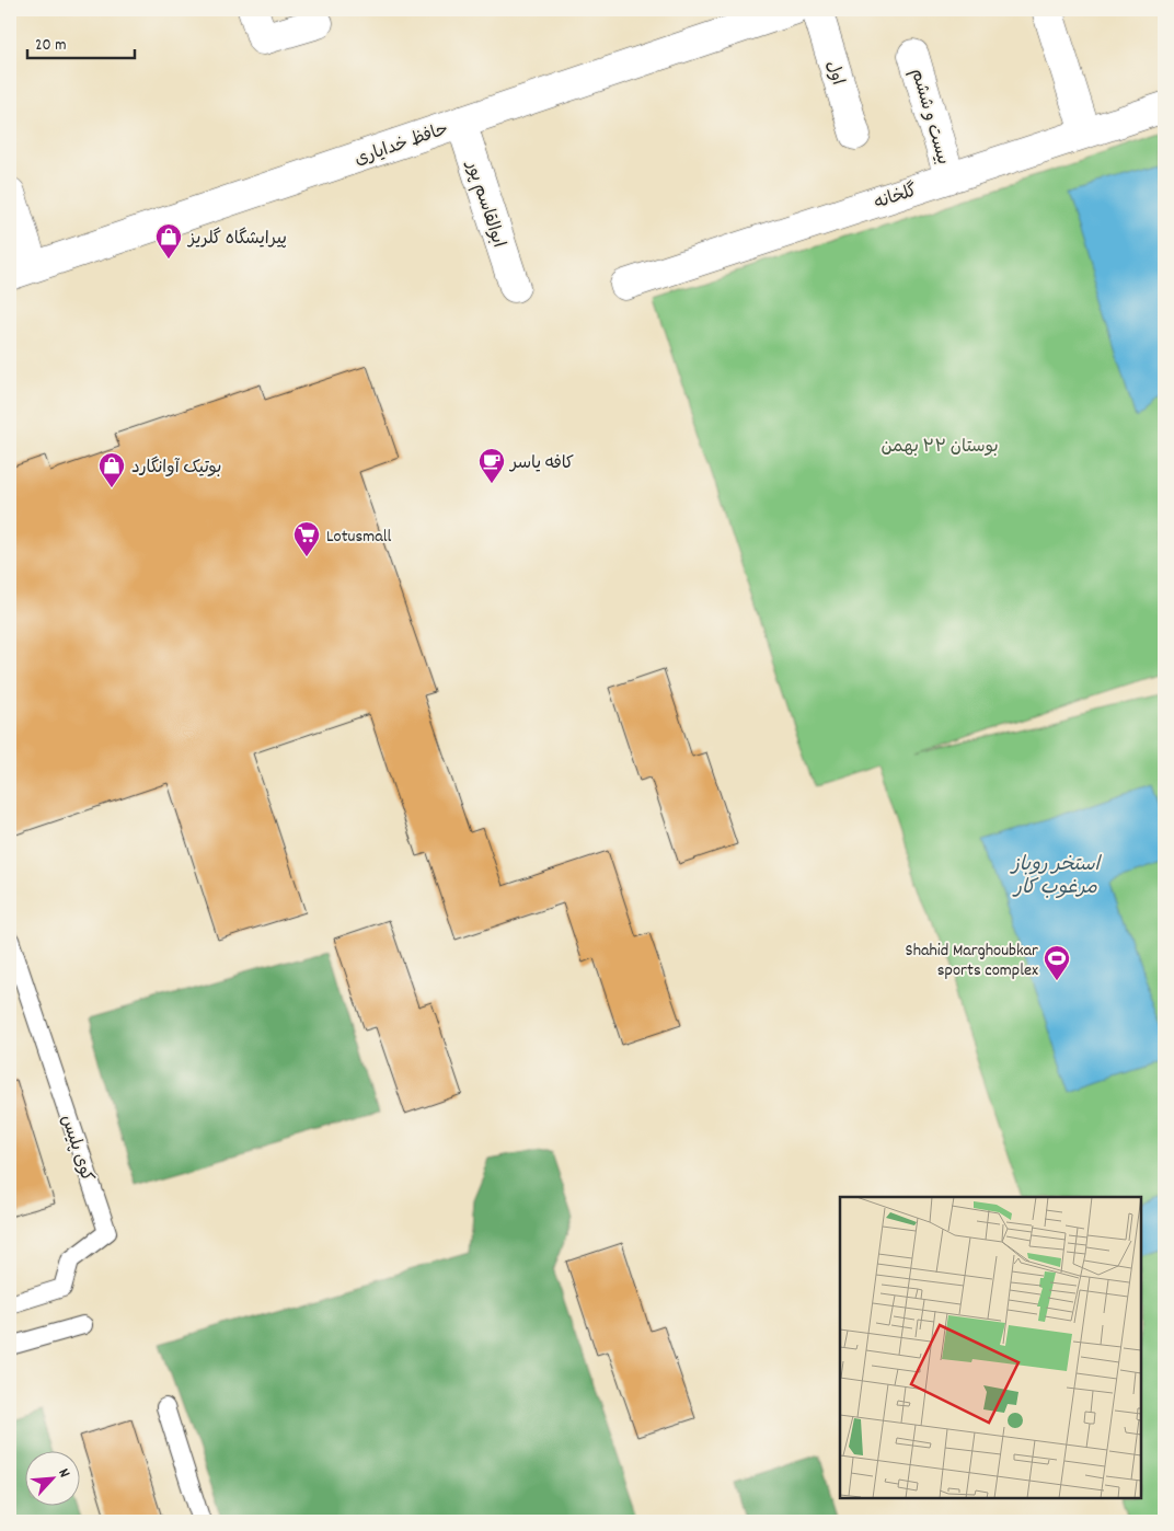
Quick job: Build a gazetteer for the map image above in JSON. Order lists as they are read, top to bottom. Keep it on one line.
{"streets":{"street":["اول","بیست و ششم","حافظ خدایاری","گلخانه","ابوالقاسم پور"],"lane":["کوی پلیس"]},"crossings":[["بیست و ششم","گلخانه"],["حافظ خدایاری","ابوالقاسم پور"]],"water":["استخر روباز مرغوب کار"],"parks":["بوستان ۲۲ بهمن"],"places":{"shop":["پیرایشگاه گلریز","بوتیک آوانگارد"],"cafe":["کافه یاسر"],"supermarket":["Lotusmall"],"sports":["Shahid Marghoubkar sports complex"]},"scale_bar":"20 m","north":"top right"}
